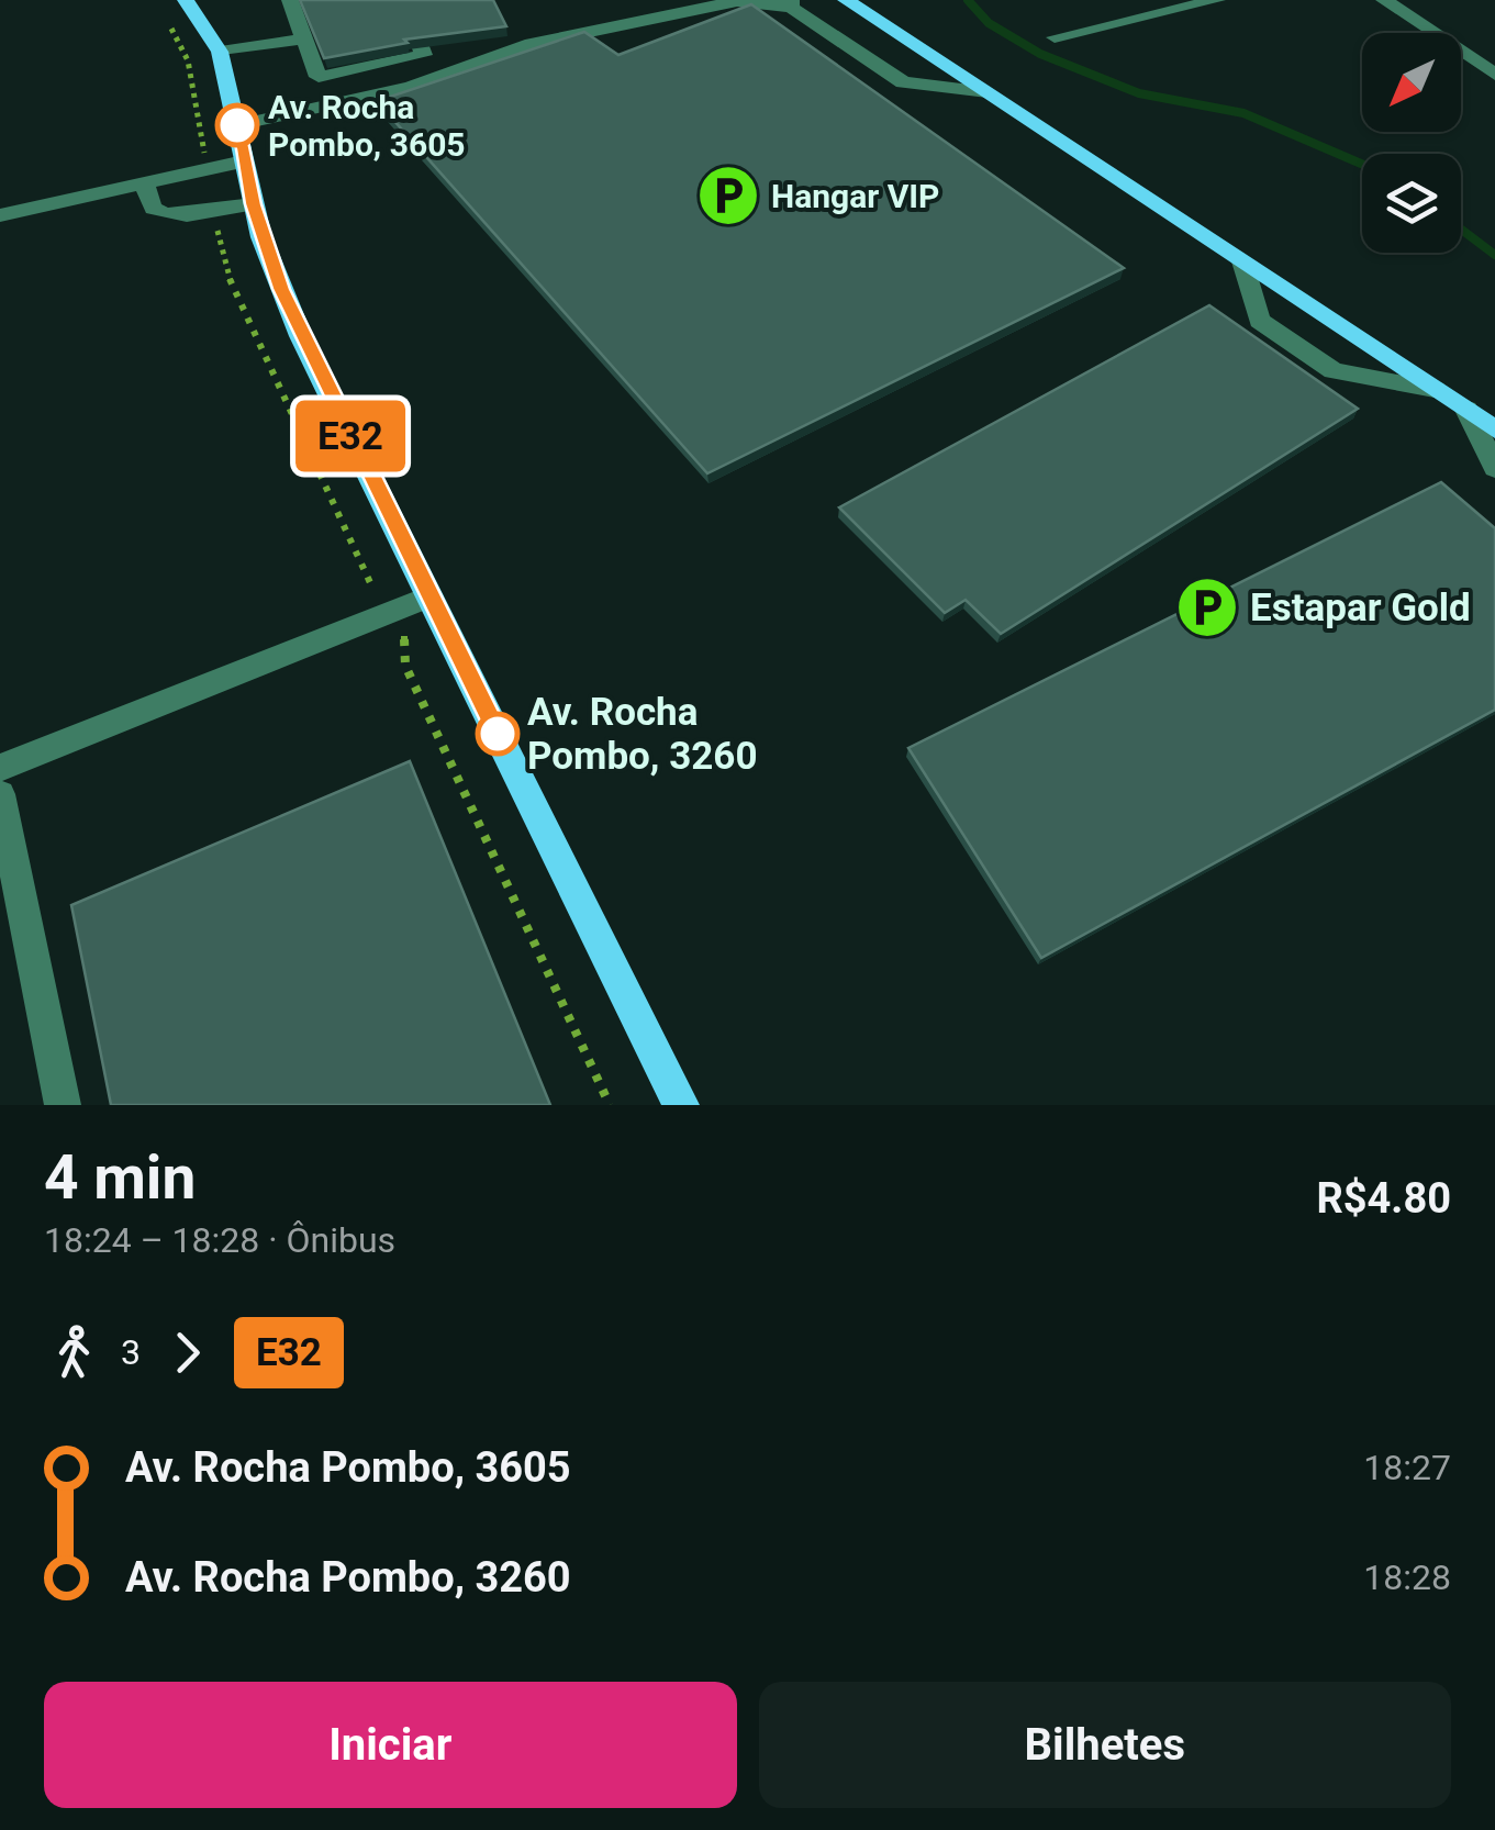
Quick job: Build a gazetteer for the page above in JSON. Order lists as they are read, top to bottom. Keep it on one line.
{"places":{"other":["Av. Rocha Pombo, 3605","Av. Rocha Pombo, 3260"],"parking":["Hangar VIP","Estapar Gold"]},"lines":["bus line E32"],"north":"bottom left","page":{"on_map":"E32","heading":["4 min","18:24 – 18:28 · Ônibus","R$4.80"],"legs":["3","E32"],"list":[{"name":"Av. Rocha Pombo, 3605","value":"18:27"},{"name":"Av. Rocha Pombo, 3260","value":"18:28"}],"buttons":["Iniciar","Bilhetes"]}}
